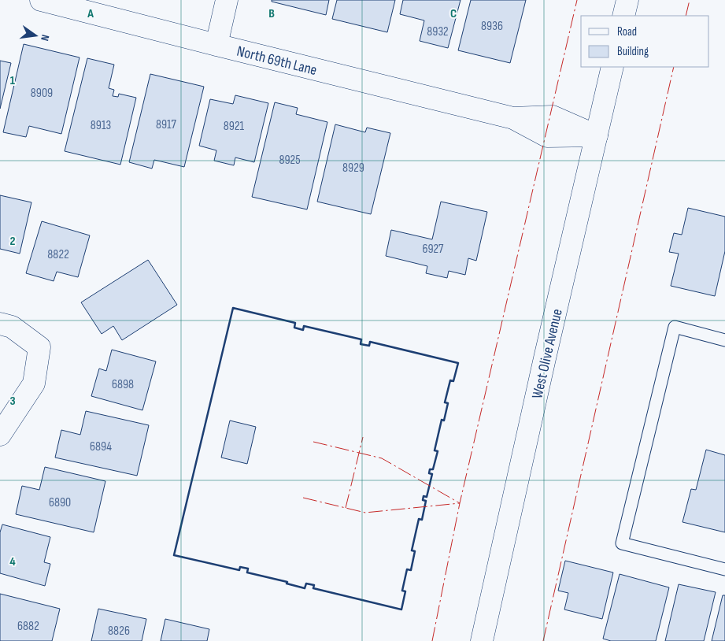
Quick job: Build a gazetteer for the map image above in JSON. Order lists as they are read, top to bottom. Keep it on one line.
{"streets":{"street":["North 69th Lane","West Olive Avenue"]},"crossings":[["North 69th Lane","West Olive Avenue"]],"house_numbers":["8936","8932","8909","8917","8913","8921","8925","8929","6927","8822","6898","6894","6890","6882","8826"],"legend":["Road","Building"],"north":"right","grid":{"columns":["A","B","C"],"rows":["1","2","3","4"]}}
